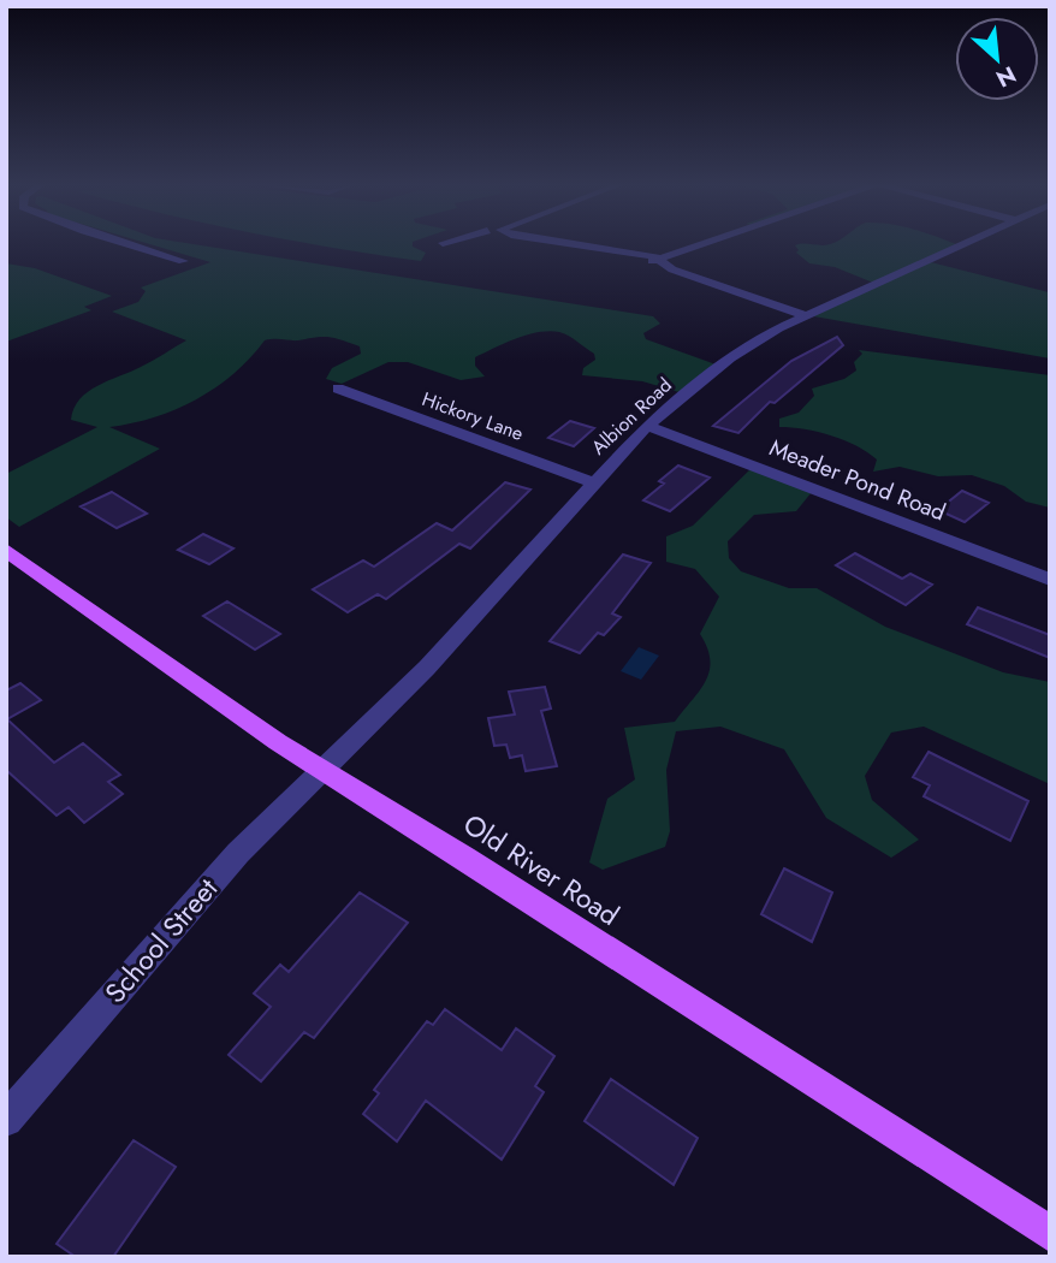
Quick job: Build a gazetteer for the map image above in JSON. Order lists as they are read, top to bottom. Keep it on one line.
{"streets":{"main road":["Old River Road"],"street":["Hickory Lane","Albion Road","Meader Pond Road","School Street"]},"crossings":[["Hickory Lane","Albion Road"],["Albion Road","Meader Pond Road"],["Albion Road","Old River Road"],["Albion Road","School Street"],["Old River Road","School Street"]],"north":"bottom right"}
